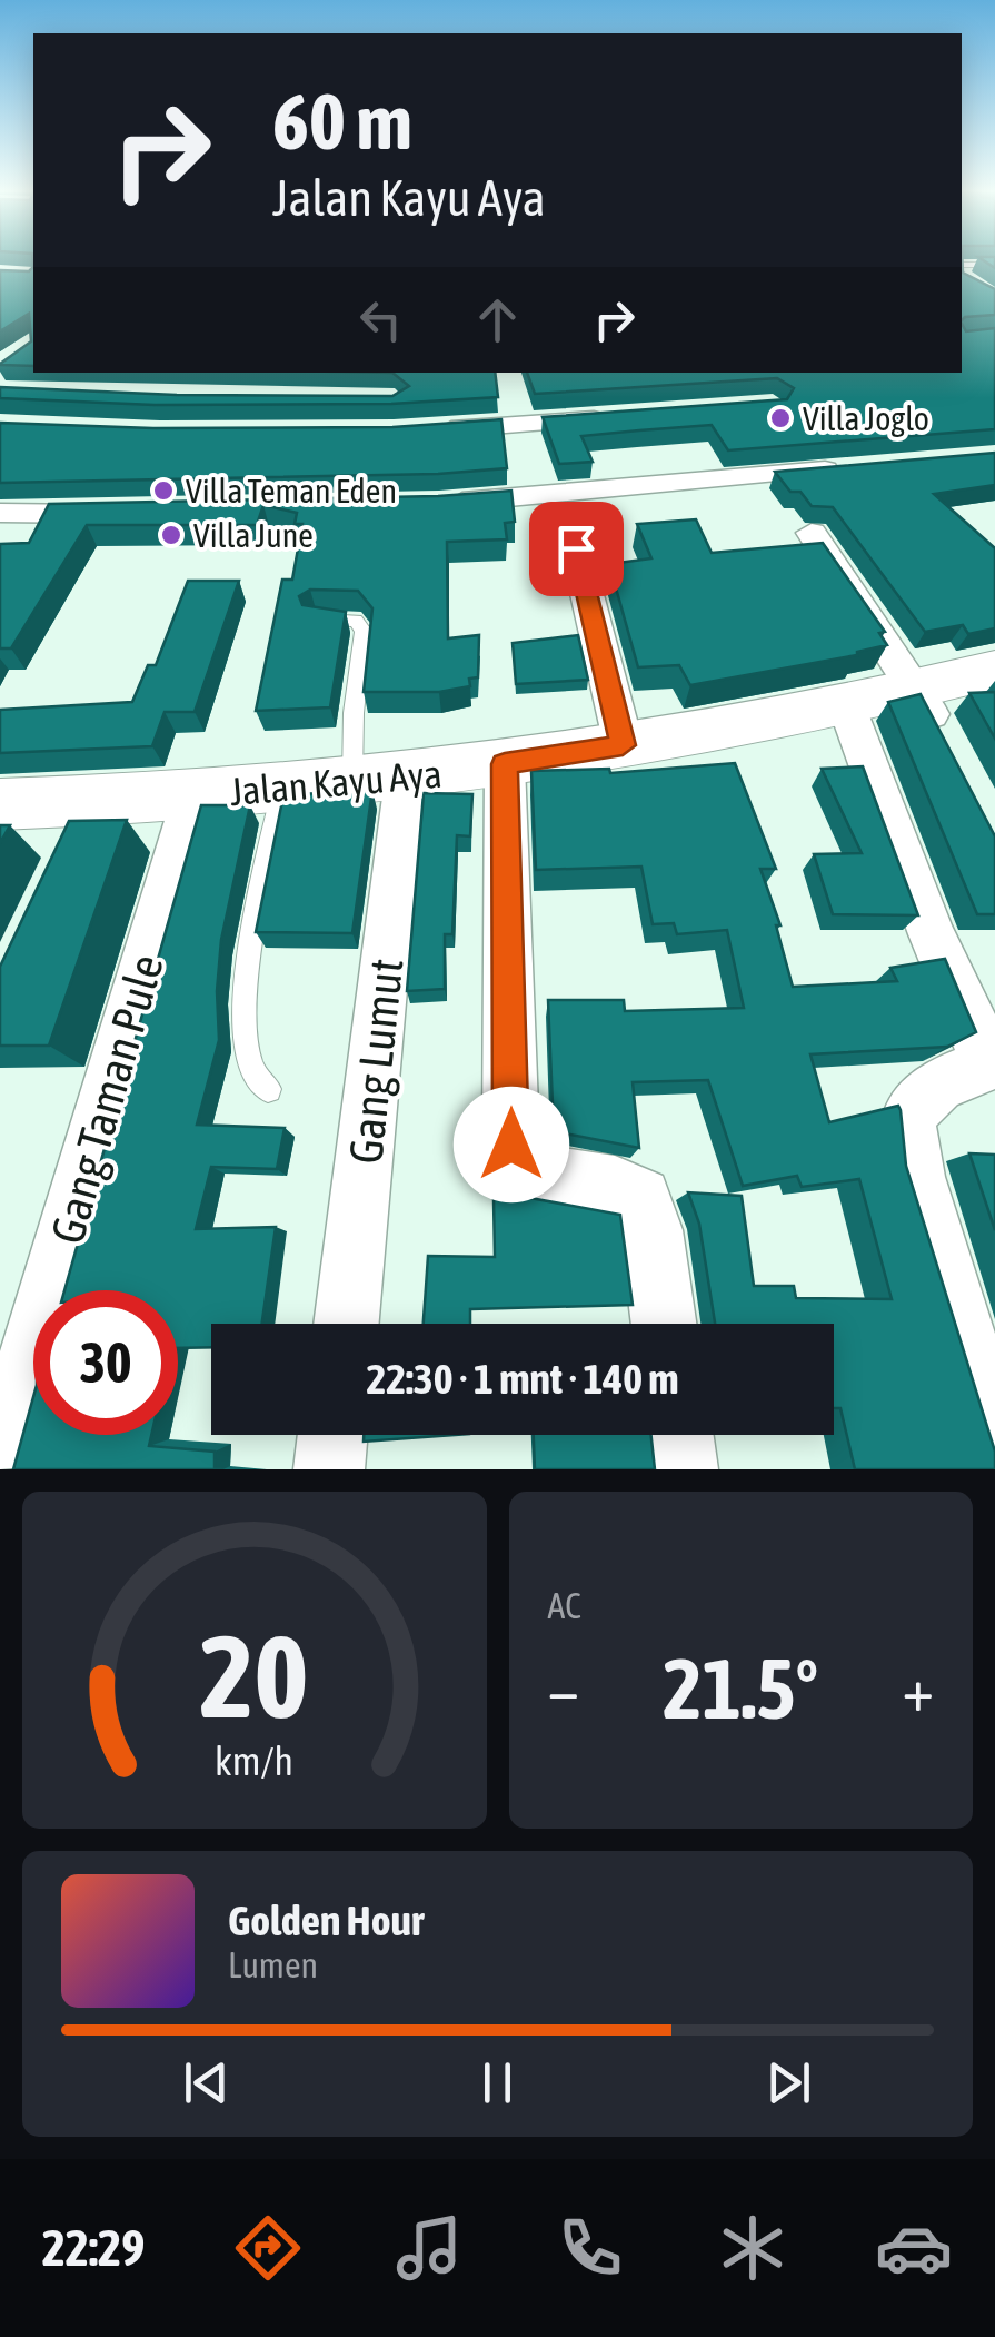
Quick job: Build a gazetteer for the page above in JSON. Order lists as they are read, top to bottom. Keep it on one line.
{"streets":{"main road":["Jalan Kayu Aya"],"street":["Gang Lumut","Gang Taman Pule"]},"crossings":[["Jalan Kayu Aya","Gang Lumut"],["Jalan Kayu Aya","Gang Taman Pule"]],"places":["Villa Joglo","Villa Teman Eden","Villa June"],"page":{"turn":["60 m","Jalan Kayu Aya"],"limit":"30","trip":"22:30 · 1 mnt · 140 m","tile":"AC","heat":["−","21.5°","+"],"song":["Golden Hour","Lumen"],"tabs":"22:29","gauge":["20","km/h"]}}
